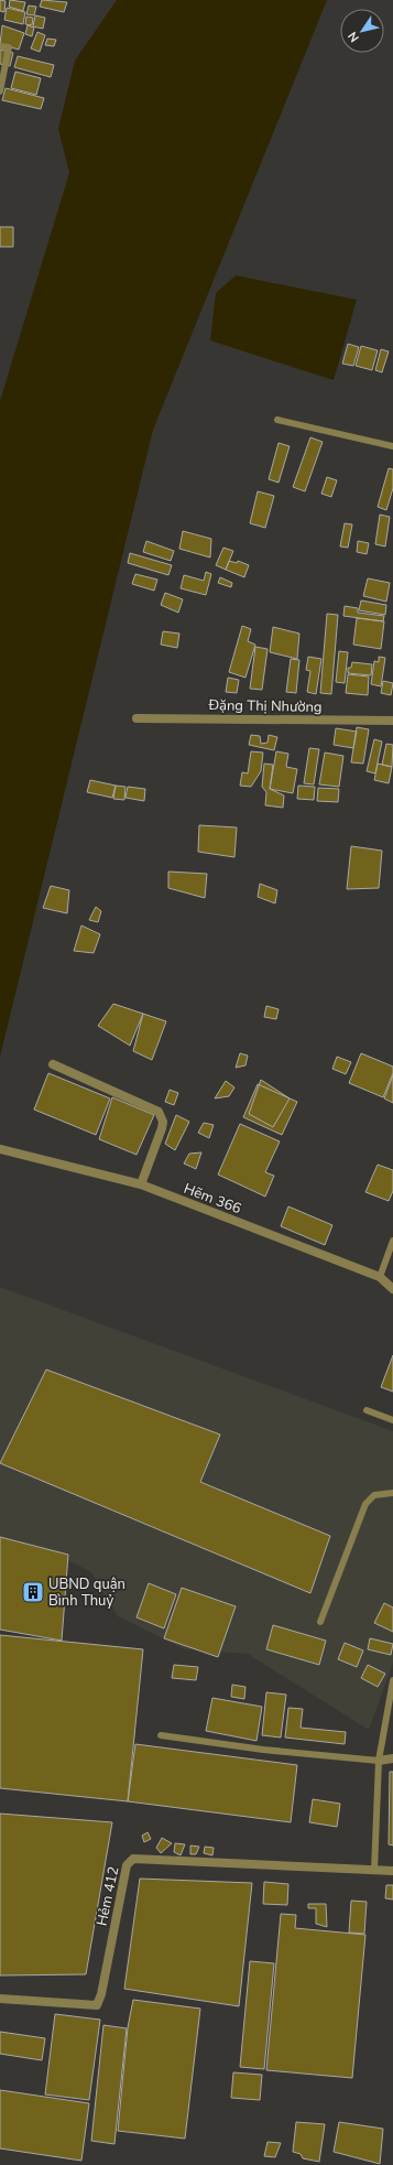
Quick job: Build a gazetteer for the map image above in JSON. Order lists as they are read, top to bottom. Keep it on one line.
{"streets":{"street":["Đặng Thị Nhường","Hẽm 366","Hẻm 412"]},"places":{"building":["UBND quận Bình Thuỷ"]},"north":"bottom left"}
